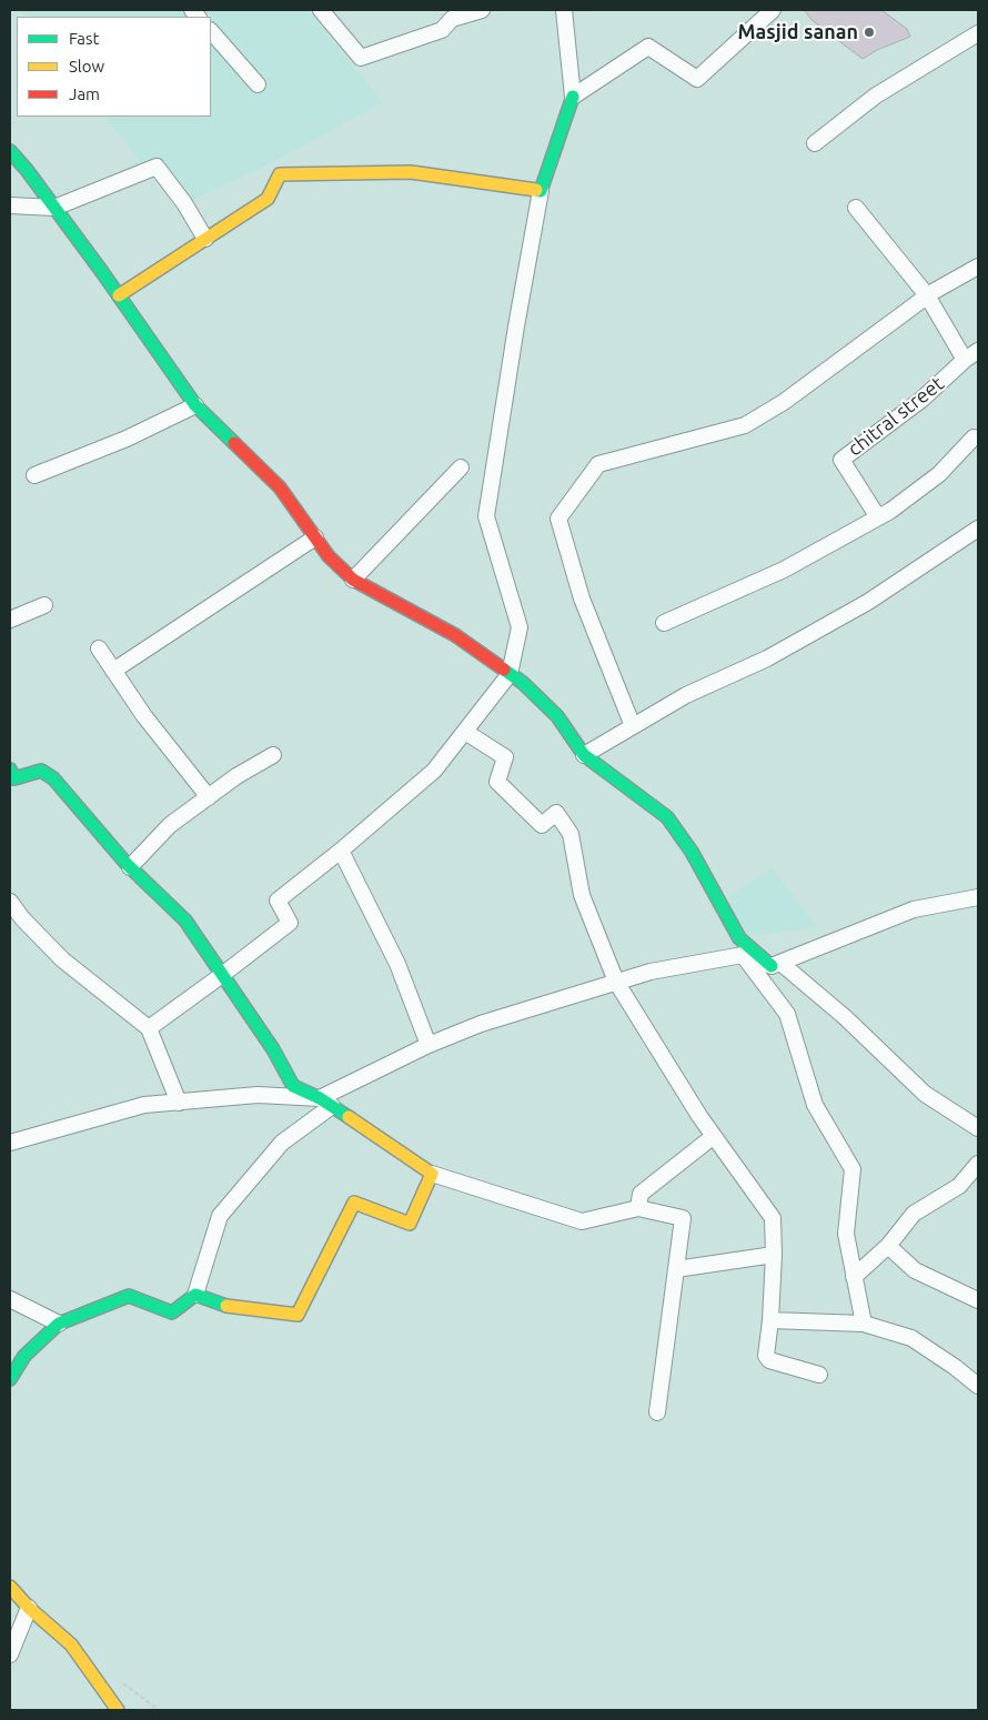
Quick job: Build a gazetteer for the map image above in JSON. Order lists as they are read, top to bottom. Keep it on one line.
{"streets":{"street":["chitral street"]},"places":["Masjid sanan"],"legend":["Fast","Slow","Jam"]}
